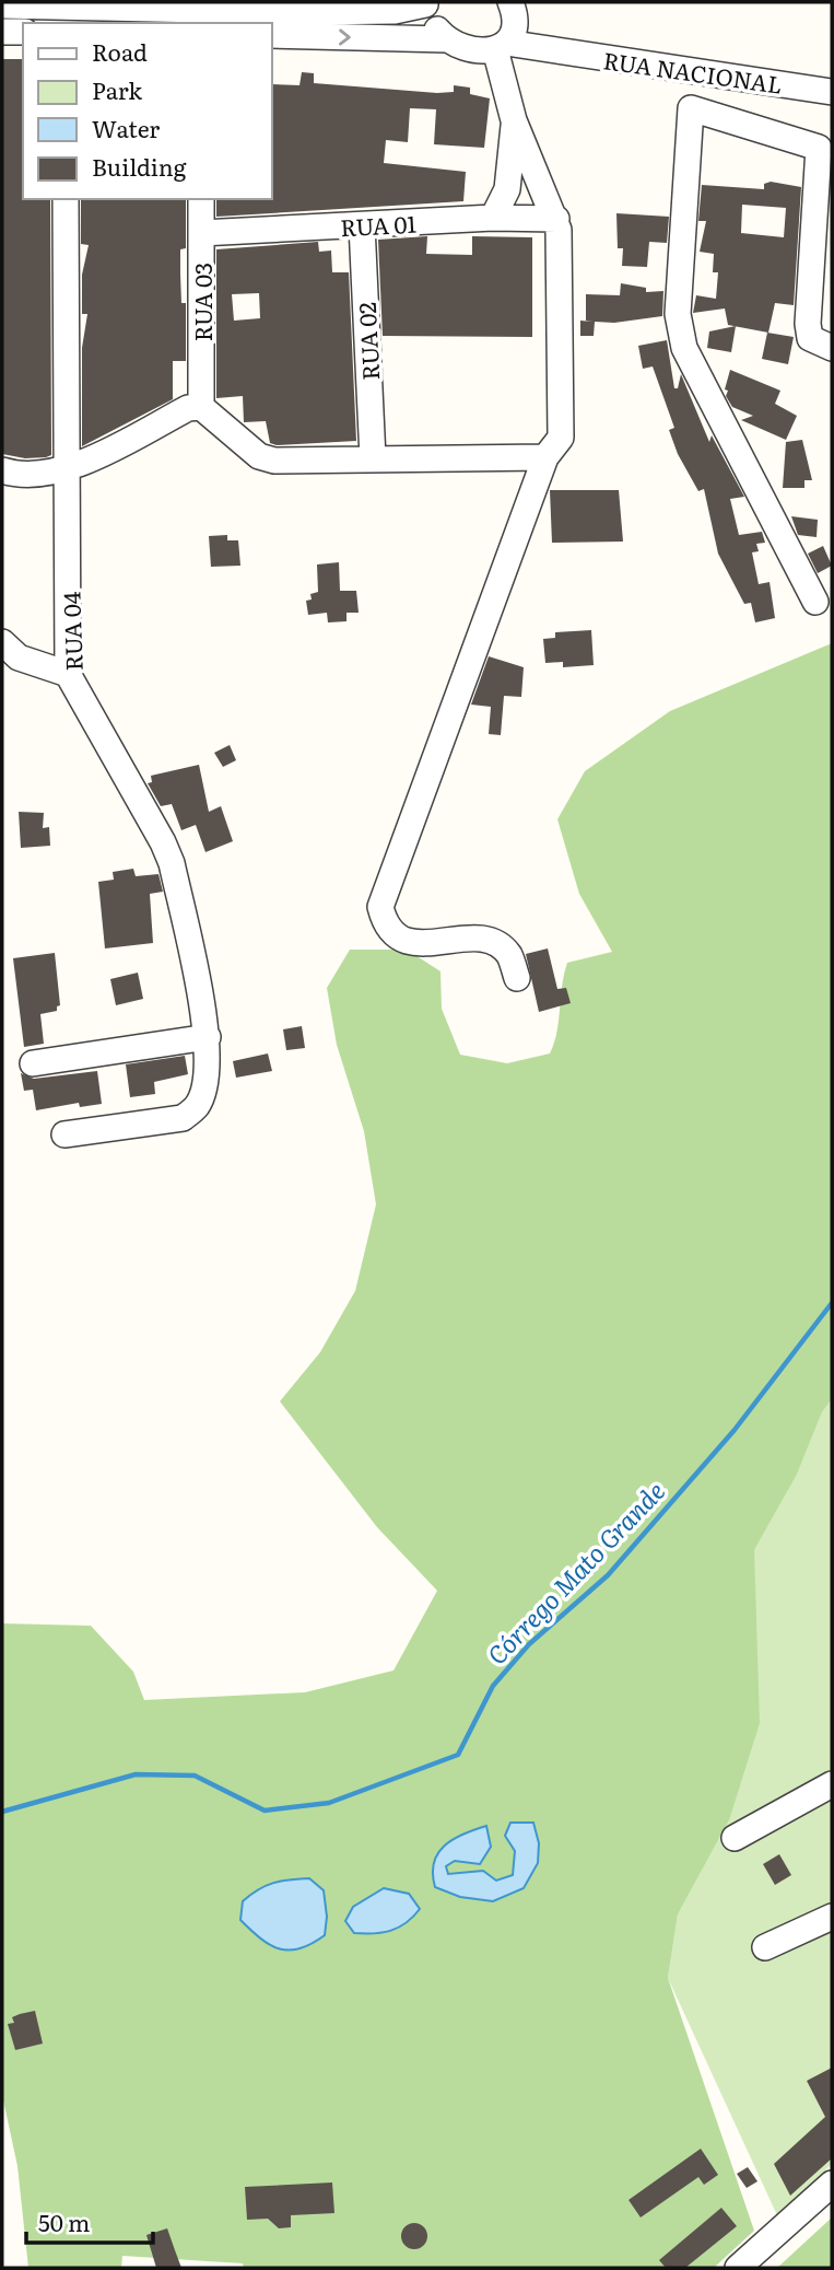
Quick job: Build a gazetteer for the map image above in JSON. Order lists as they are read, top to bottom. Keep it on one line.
{"streets":{"street":["RUA NACIONAL","RUA 01","RUA 03","RUA 02","RUA 04"]},"crossings":[["RUA 01","RUA 03"],["RUA 01","RUA 02"]],"water":["Córrego Mato Grande"],"legend":["Road","Park","Water","Building"],"scale_bar":"50 m"}
